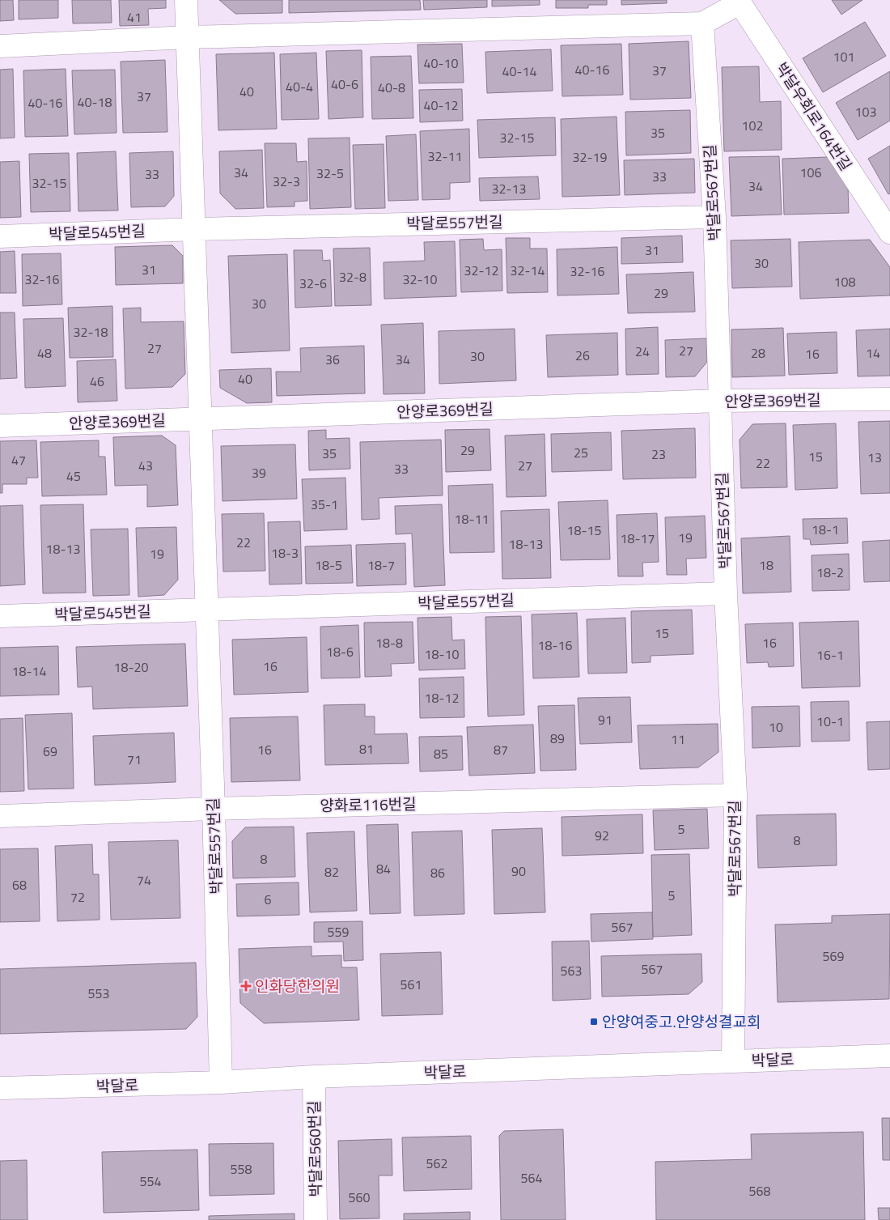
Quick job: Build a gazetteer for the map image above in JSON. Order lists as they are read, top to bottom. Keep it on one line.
{"streets":{"street":["박달우회로164번길","박달로567번길","박달로557번길","박달로545번길","안양로369번길","양화로116번길","박달로","박달로560번길"]},"crossings":[["박달로567번길","박달로557번길"],["박달로567번길","안양로369번길"],["박달로567번길","양화로116번길"],["박달로567번길","박달로"],["박달로557번길","박달로545번길"],["박달로557번길","안양로369번길"],["박달로557번길","양화로116번길"],["박달로557번길","박달로"],["박달로","박달로560번길"]],"places":{"health":["인화당한의원"],"transit":["안양여중고.안양성결교회"]},"house_numbers":["41","101","40-10","40-16","37","40-14","40-6","40-4","40-8","40","37","40-18","40-16","40-12","103","102","35","32-15","32-11","32-19","34","106","32-5","33","33","32-3","32-15","34","32-13","31","30","31","32-12","32-14","32-16","32-8","32-16","32-10","108","32-6","29","30","32-18","27","27","24","48","28","14","16","26","30","36","34","40","46","29","25","35","23","15","13","47","22","43","27","33","39","45","35-1","18-11","18-1","18-15","19","18-17","22","18-13","18-13","18-3","19","18-5","18-7","18","18-2","15","18-8","16","18-16","18-6","18-10","16-1","16","18-20","18-14","18-12","91","10-1","10","89","11","81","16","87","69","85","71","5","92","8","8","84","90","82","86","74","68","5","72","6","567","559","569","567","563","561","553","562","558","564","554","568","560"]}
